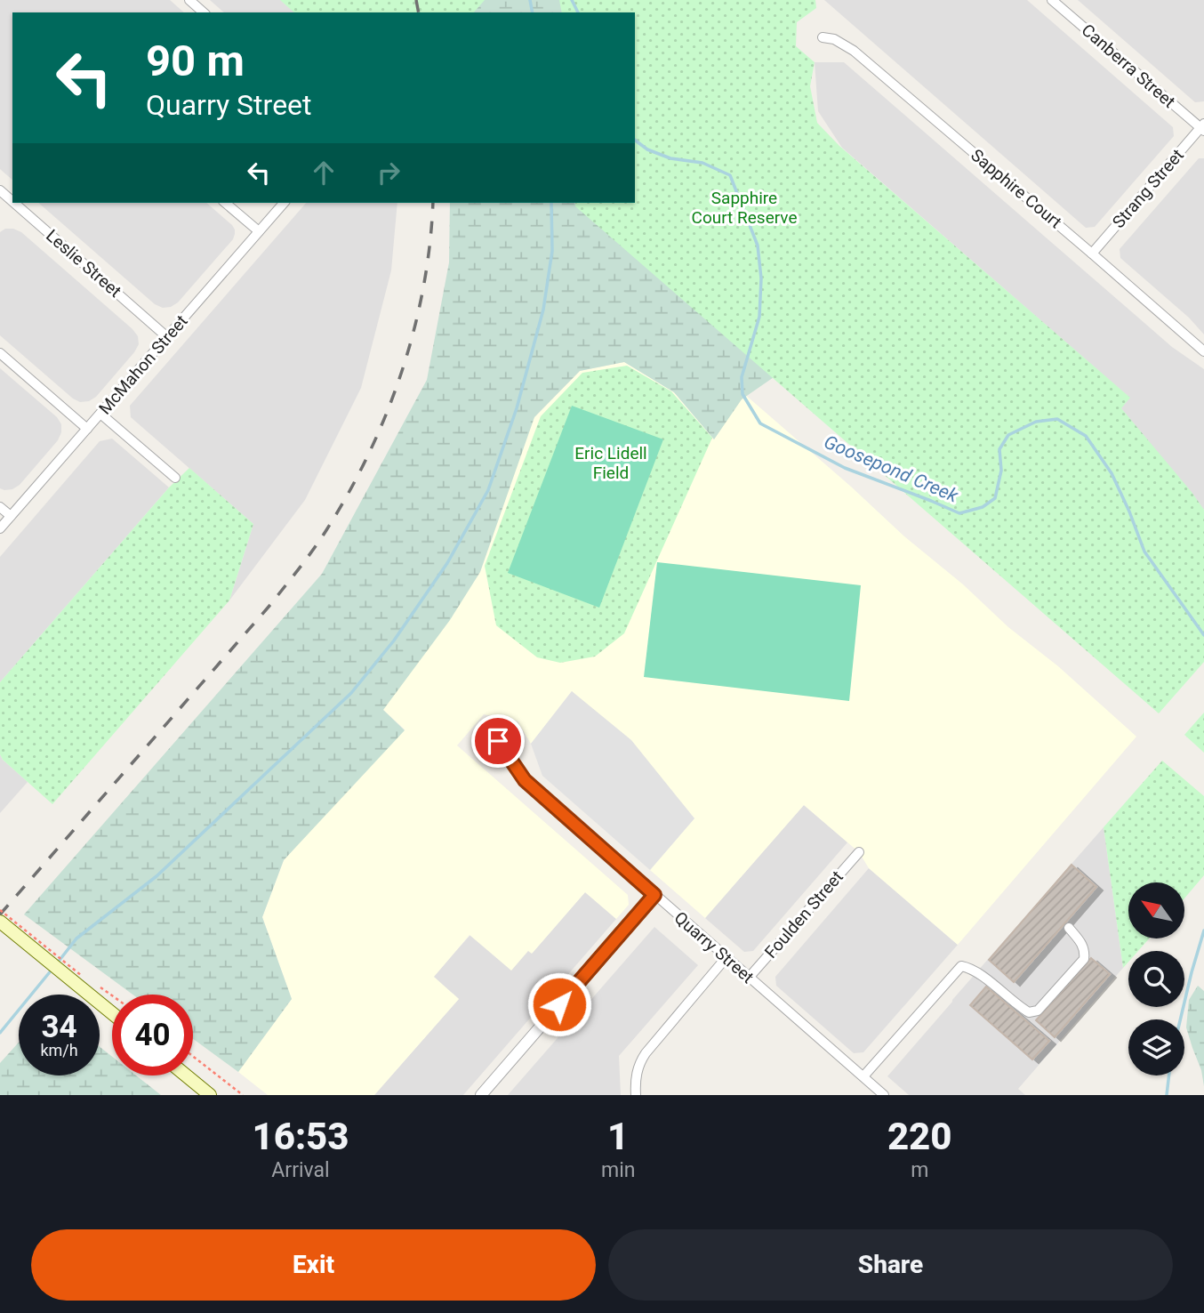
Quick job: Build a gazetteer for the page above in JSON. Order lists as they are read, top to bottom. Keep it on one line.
{"streets":{"street":["Canberra Street","Sapphire Court","Strang Street","Leslie Street","McMahon Street","Foulden Street","Quarry Street"]},"crossings":[["Canberra Street","Strang Street"],["Sapphire Court","Strang Street"],["Leslie Street","McMahon Street"],["Foulden Street","Quarry Street"]],"water":["Goosepond Creek"],"parks":["Sapphire Court Reserve","Eric Lidell Field"],"north":"top left","page":{"turn":["90 m","Quarry Street"],"speed":"34 km/h","limit":"40","eta":["16:53","Arrival","1","min","220","m"],"buttons":["Exit","Share"]}}
